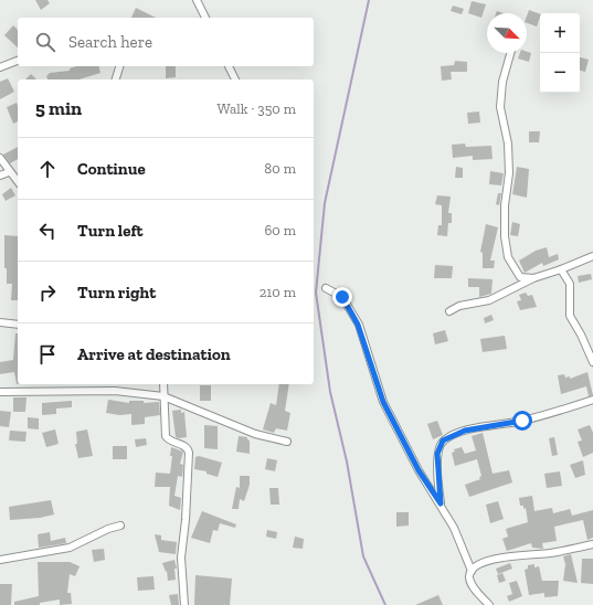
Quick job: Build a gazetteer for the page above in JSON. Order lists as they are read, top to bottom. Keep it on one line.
{"north":"bottom right","page":{"map_buttons":["+","−"],"search":"Search here","heading":["5 min","Walk · 350 m"],"list":[["Continue","80 m"],["Turn left","60 m"],["Turn right","210 m"],"Arrive at destination"]}}
